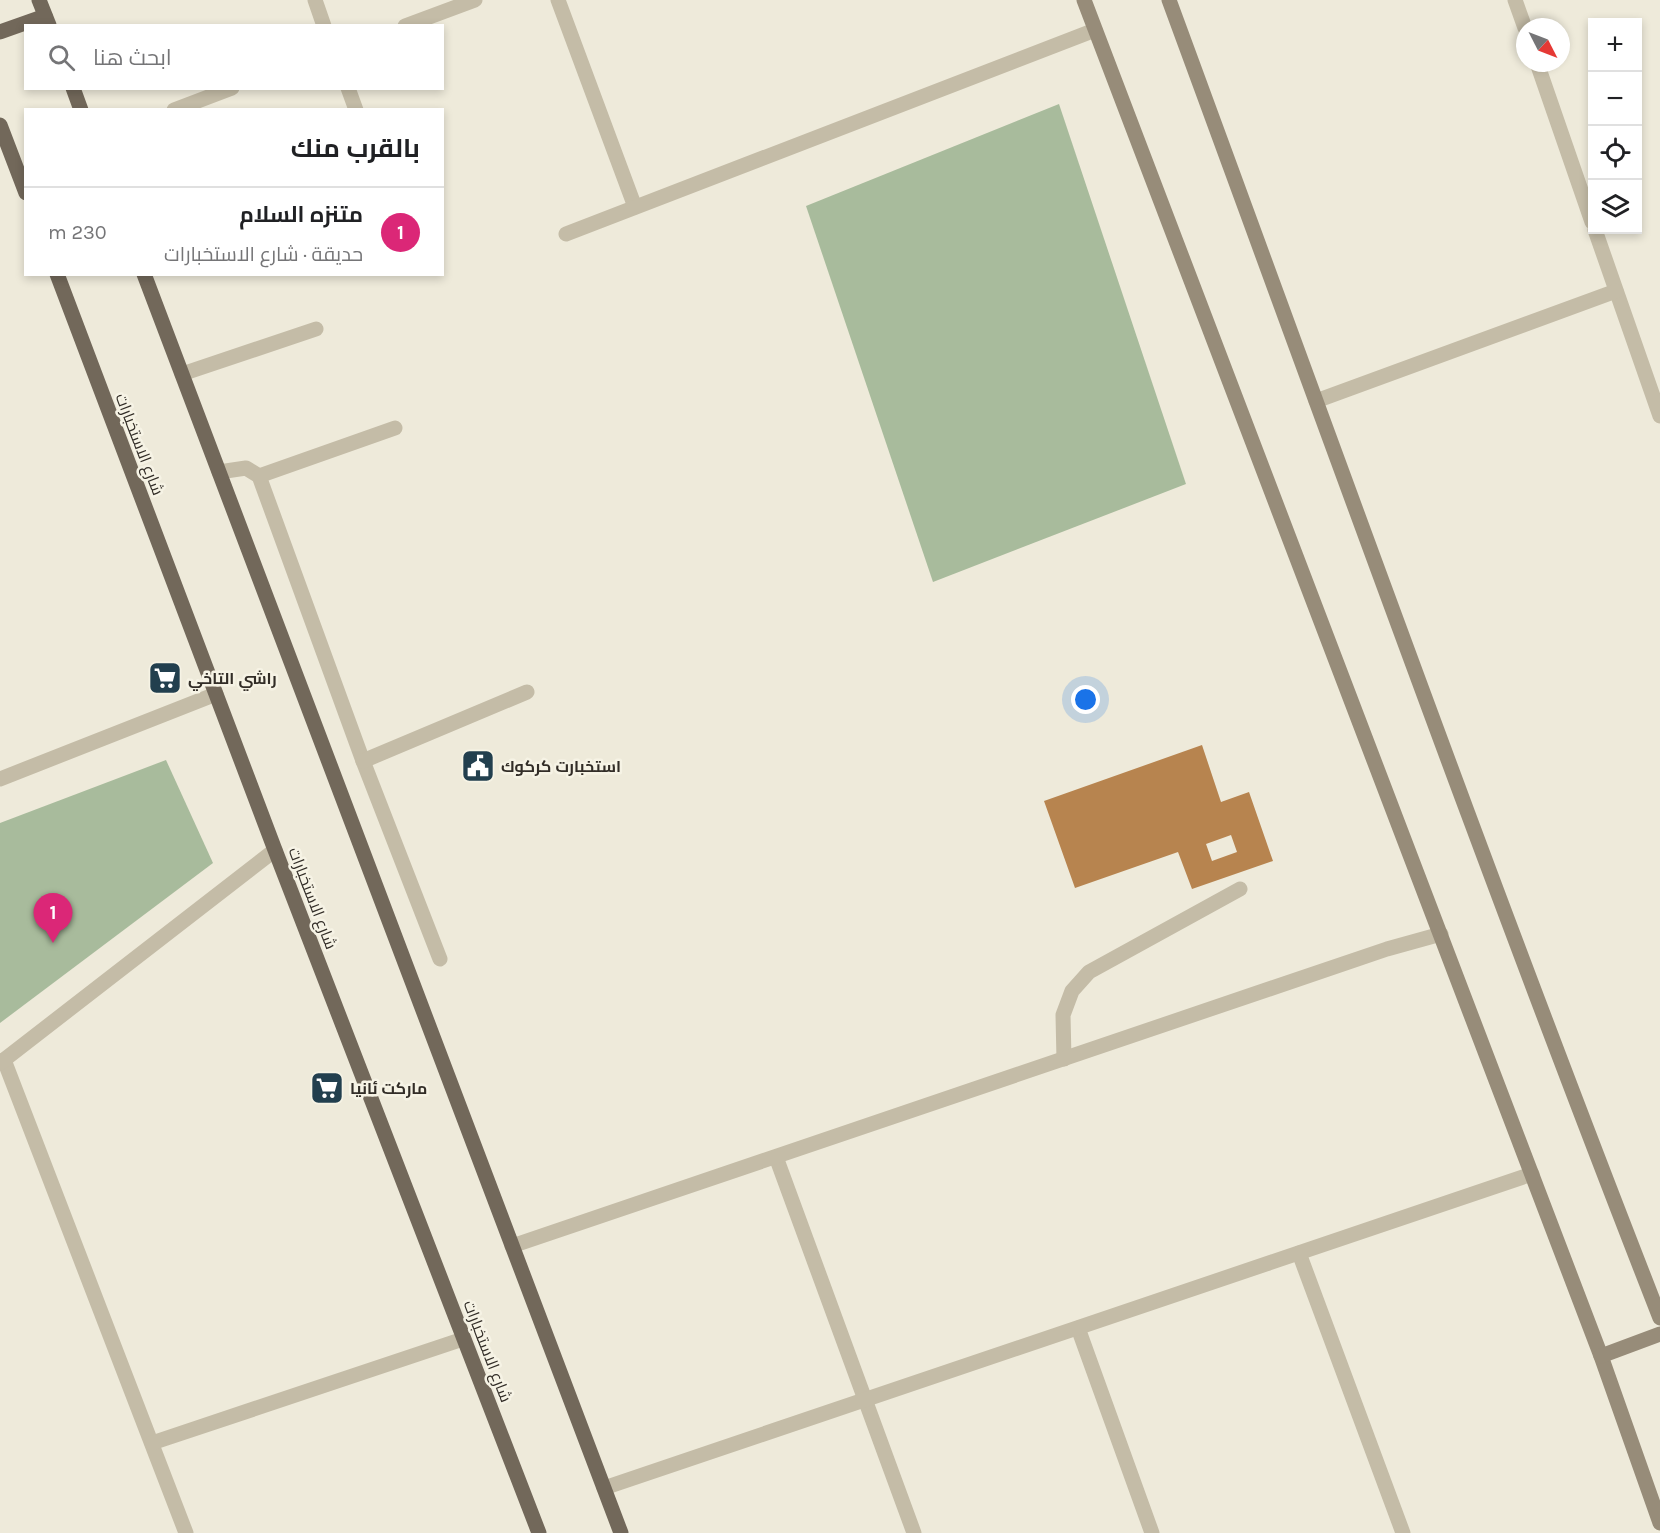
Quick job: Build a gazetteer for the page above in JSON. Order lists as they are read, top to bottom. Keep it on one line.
{"streets":{"main road":["شارع الاستخبارات"]},"places":{"supermarket":["راشي التاخي","ماركت ئانيا"],"public building":["استخبارت كركوك"]},"north":"bottom right","page":{"map_buttons":["+","−"],"search":"ابحث هنا","heading":"بالقرب منك","list":[{"mark":"1","name":"متنزه السلام","note":"حديقة · شارع الاستخبارات","value":"230 m"}],"pins":"1"}}
